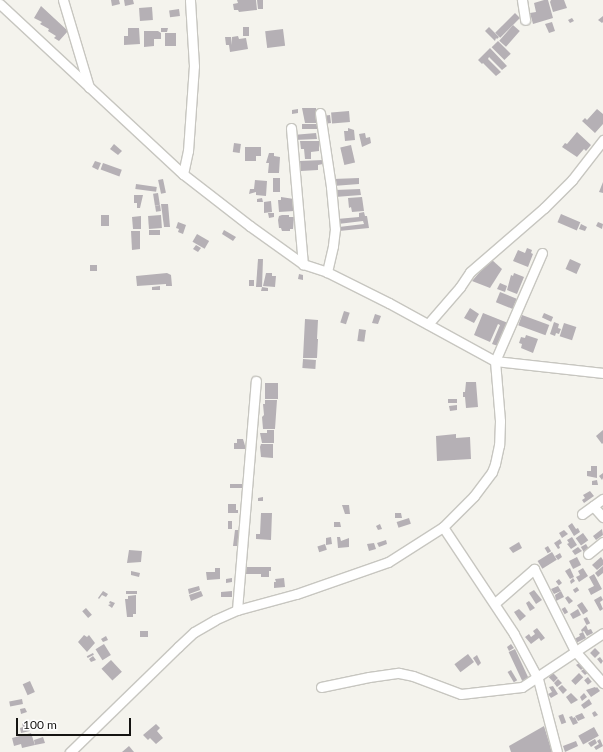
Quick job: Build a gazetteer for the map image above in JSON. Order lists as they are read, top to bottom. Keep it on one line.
{"scale_bar":"100 m"}
